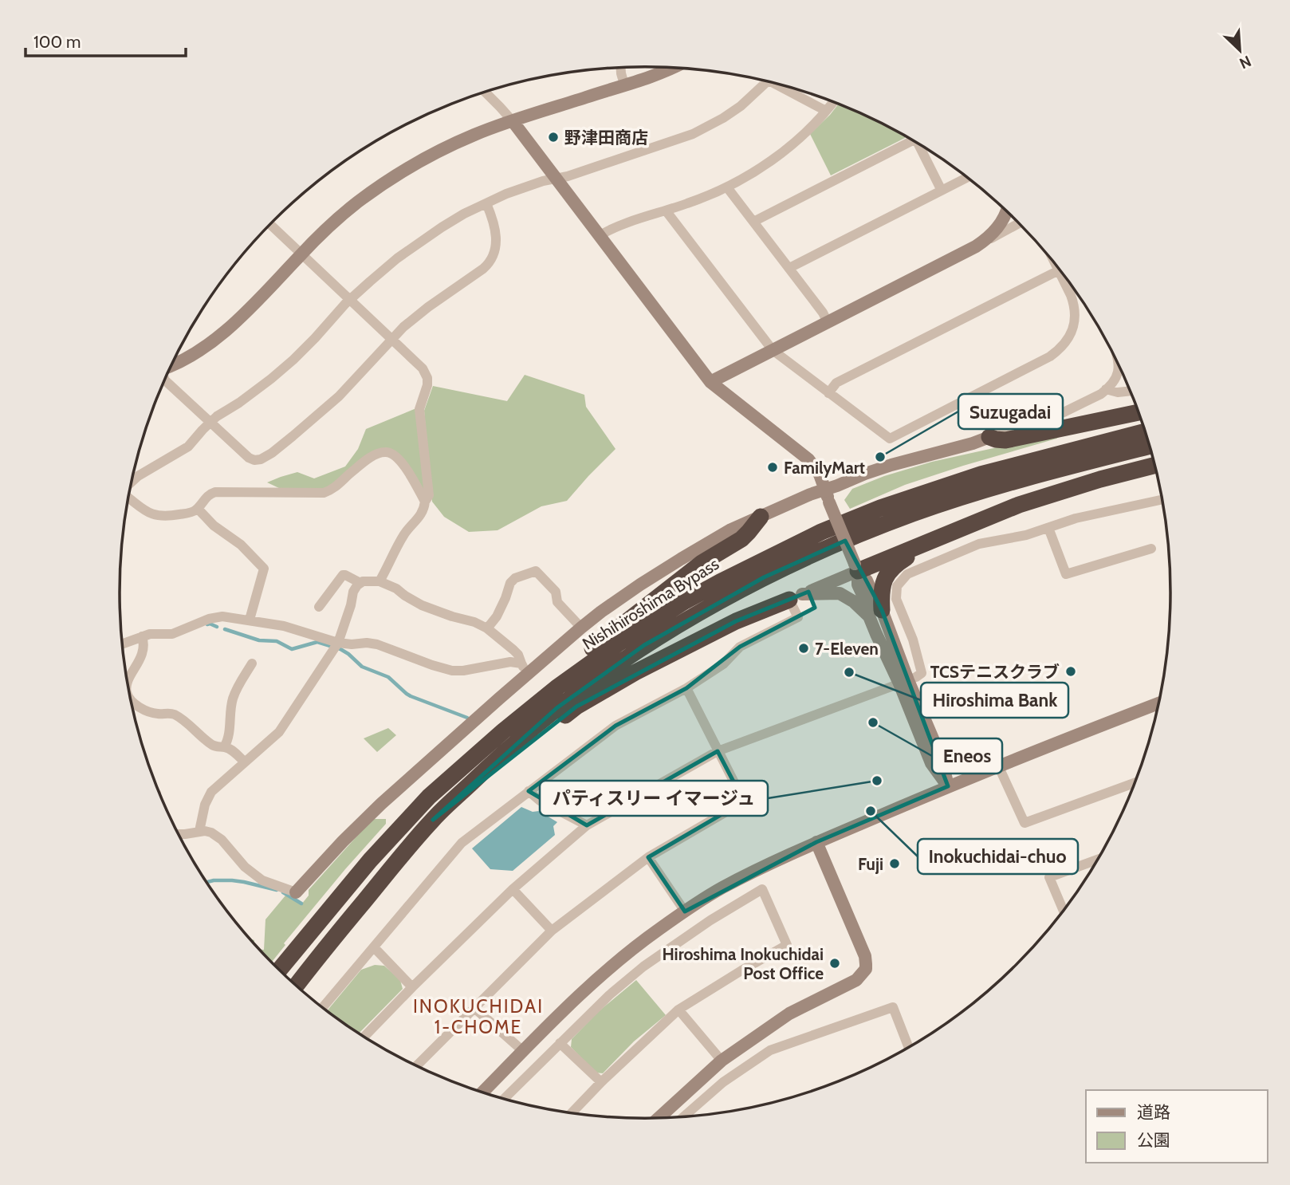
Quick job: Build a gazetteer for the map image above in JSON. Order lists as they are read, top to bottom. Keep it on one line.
{"streets":{"highway":["Nishihiroshima Bypass"]},"districts":["INOKUCHIDAI 1-CHOME"],"places":["野津田商店","Suzugadai","FamilyMart","7-Eleven","TCSテニスクラブ","Hiroshima Bank","Eneos","パティスリー イマージュ","Inokuchidai-chuo","Fuji","Hiroshima Inokuchidai Post Office"],"legend":["道路","公園"],"scale_bar":"100 m","north":"bottom right"}
